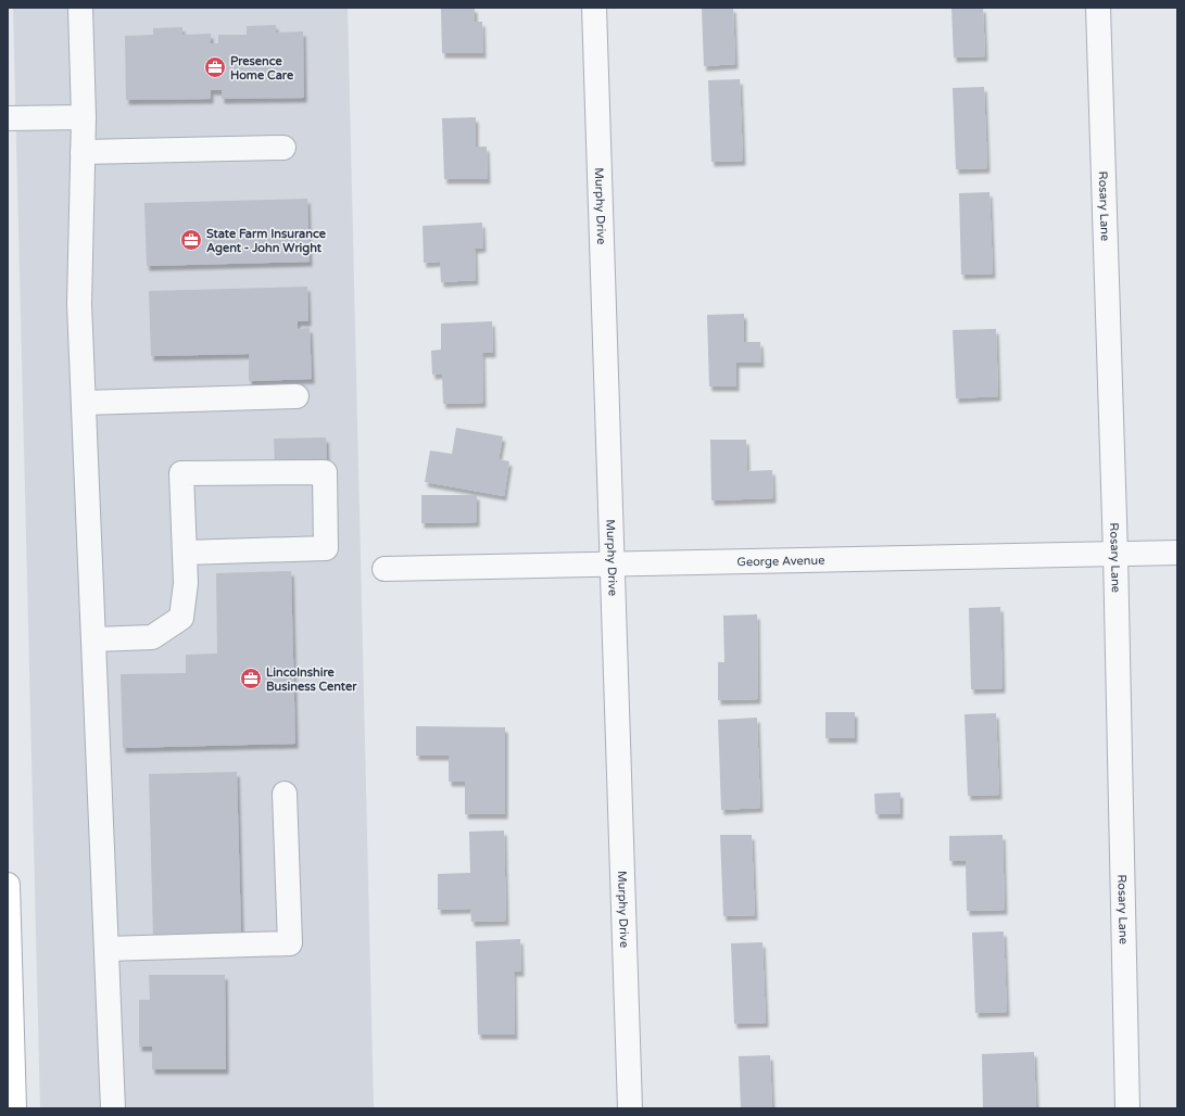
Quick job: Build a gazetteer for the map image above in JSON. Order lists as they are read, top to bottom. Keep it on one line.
{"streets":{"street":["Murphy Drive","Rosary Lane","George Avenue"]},"crossings":[["Murphy Drive","George Avenue"],["Rosary Lane","George Avenue"]],"places":{"office":["Presence Home Care","State Farm Insurance Agent - John Wright","Lincolnshire Business Center"]}}
